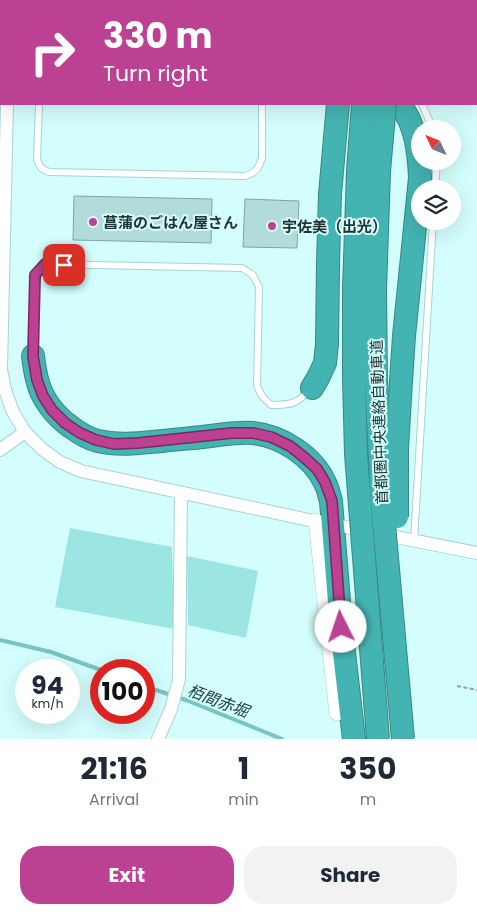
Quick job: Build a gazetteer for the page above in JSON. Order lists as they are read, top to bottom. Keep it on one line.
{"streets":{"highway":["首都圏中央連絡自動車道"]},"water":["栢間赤堀"],"places":["菖蒲のごはん屋さん","宇佐美（出光）"],"north":"top left","page":{"turn":["330 m","Turn right"],"speed":"94 km/h","limit":"100","eta":["21:16","Arrival","1","min","350","m"],"buttons":["Exit","Share"]}}
